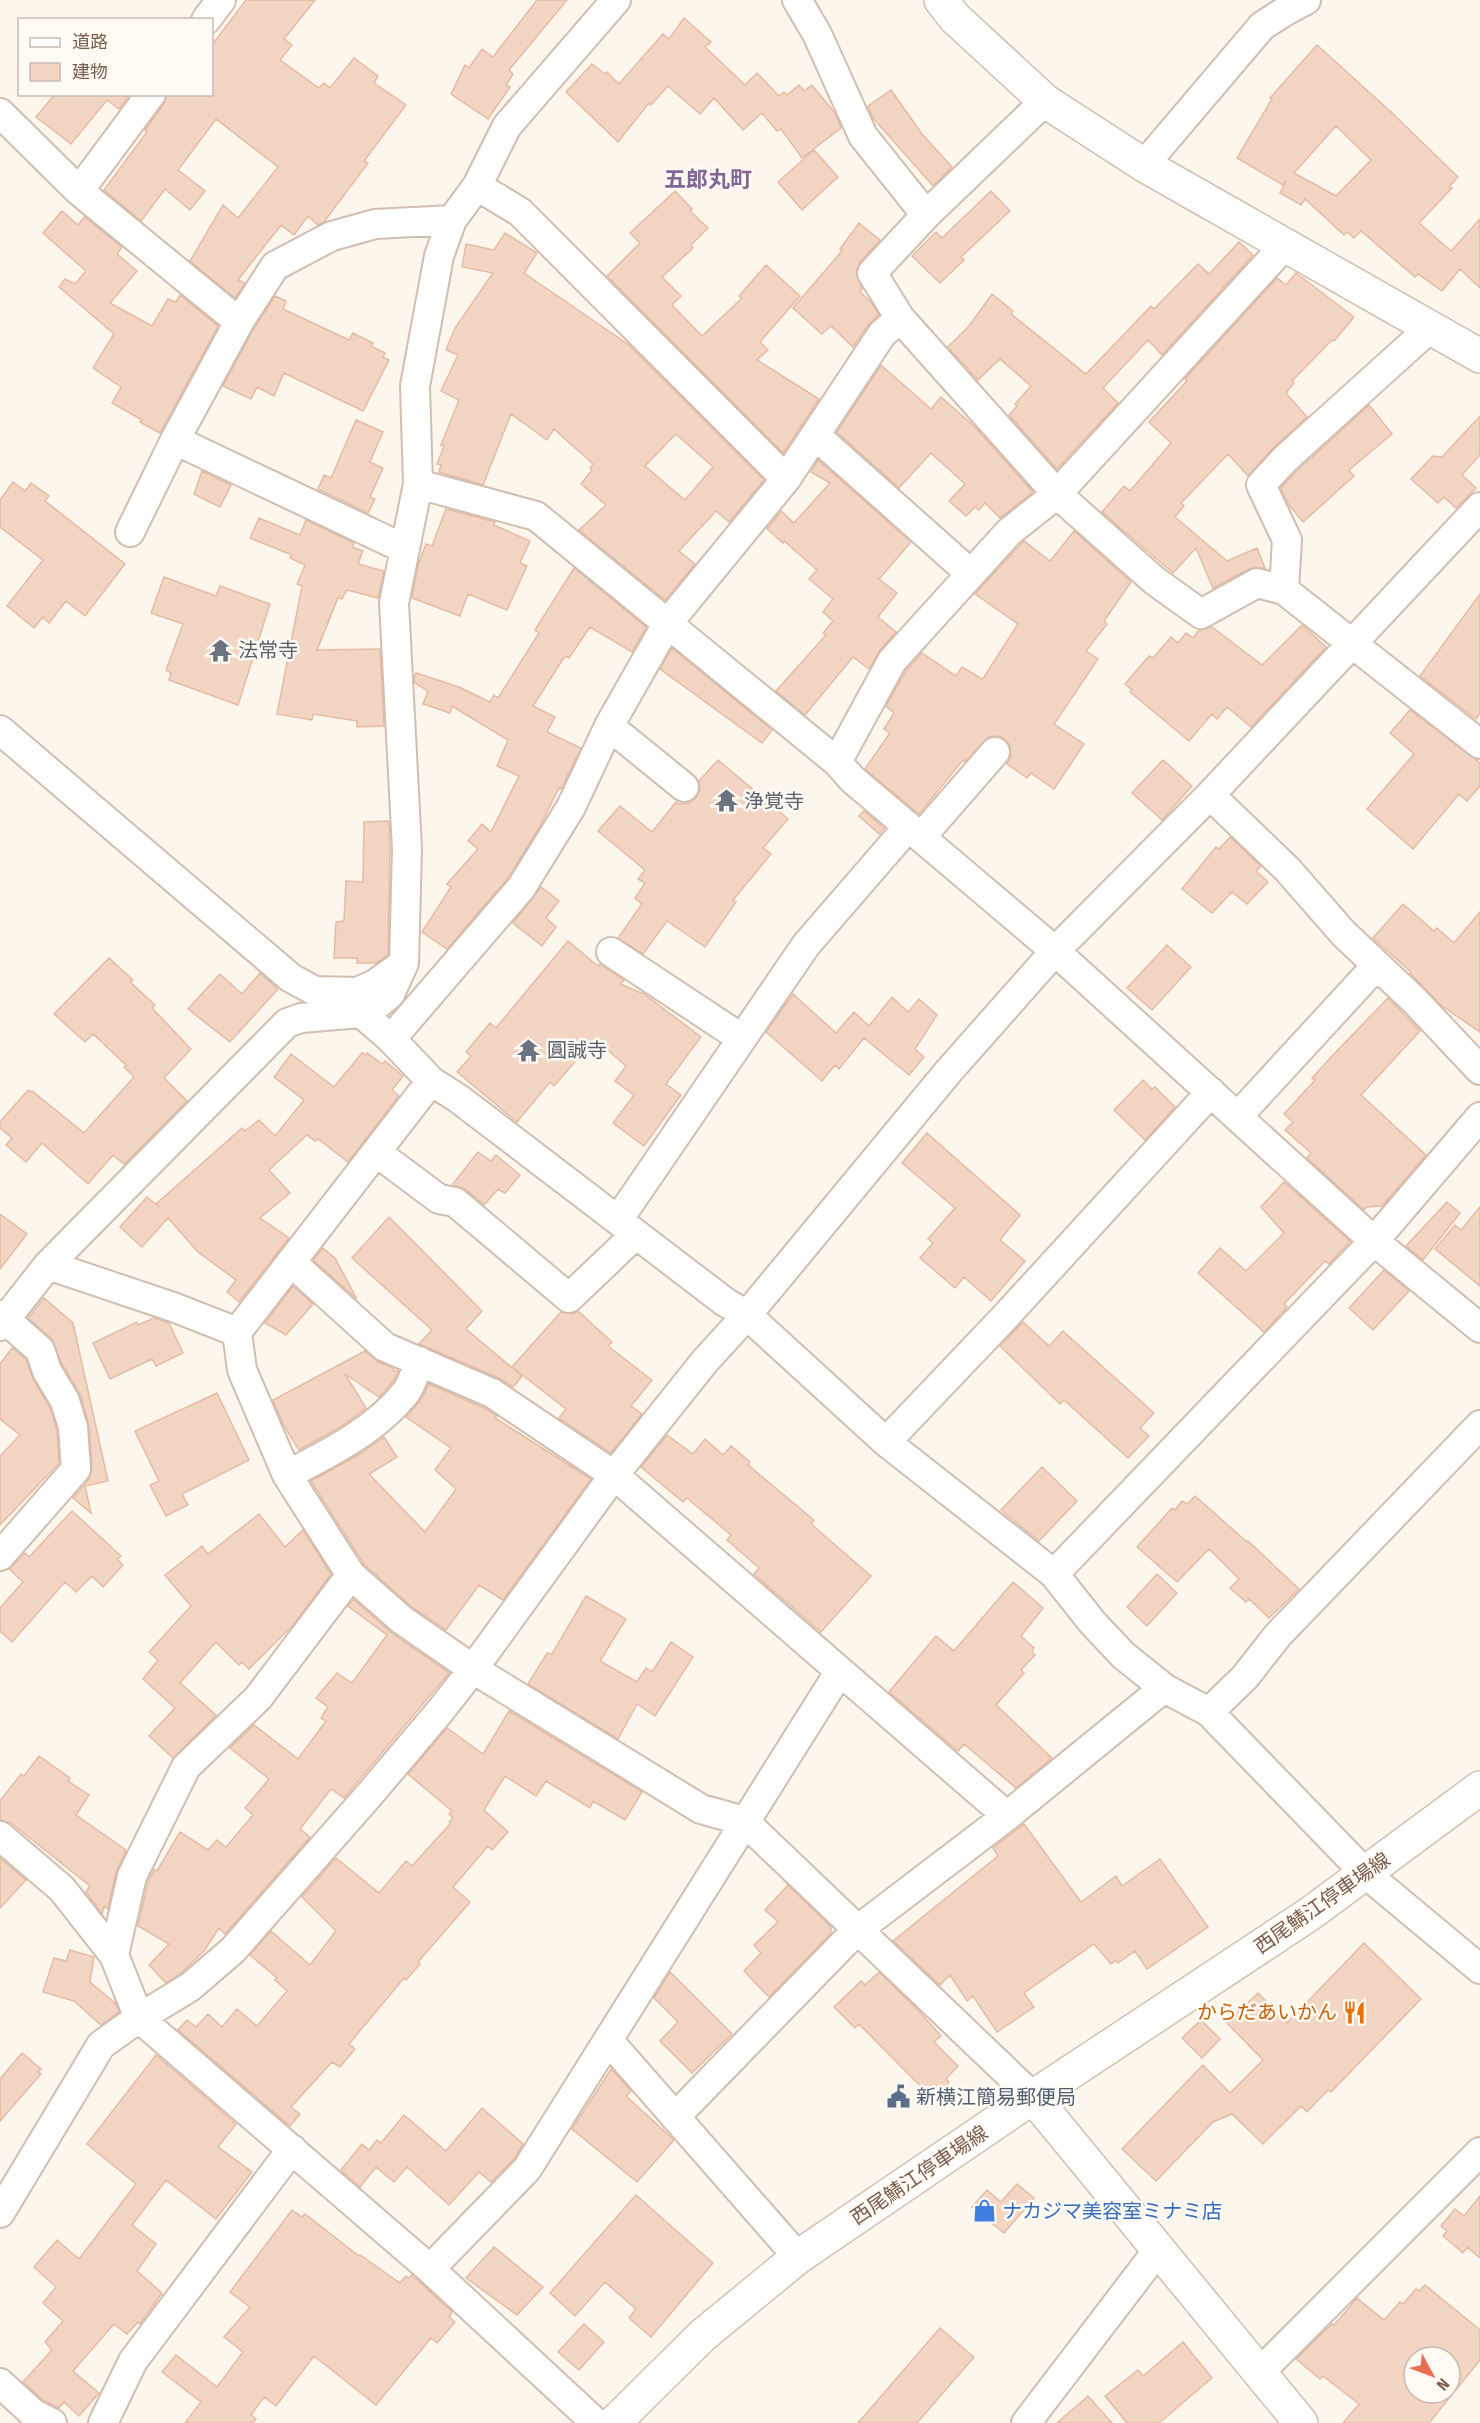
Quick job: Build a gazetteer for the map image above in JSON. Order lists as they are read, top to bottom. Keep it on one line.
{"streets":{"street":["西尾鯖江停車場線"]},"districts":["五郎丸町"],"places":{"temple":["法常寺","浄覚寺","圓誠寺"],"restaurant":["からだあいかん"],"public building":["新横江簡易郵便局"],"shop":["ナカジマ美容室ミナミ店"]},"legend":["道路","建物"],"north":"bottom right"}
